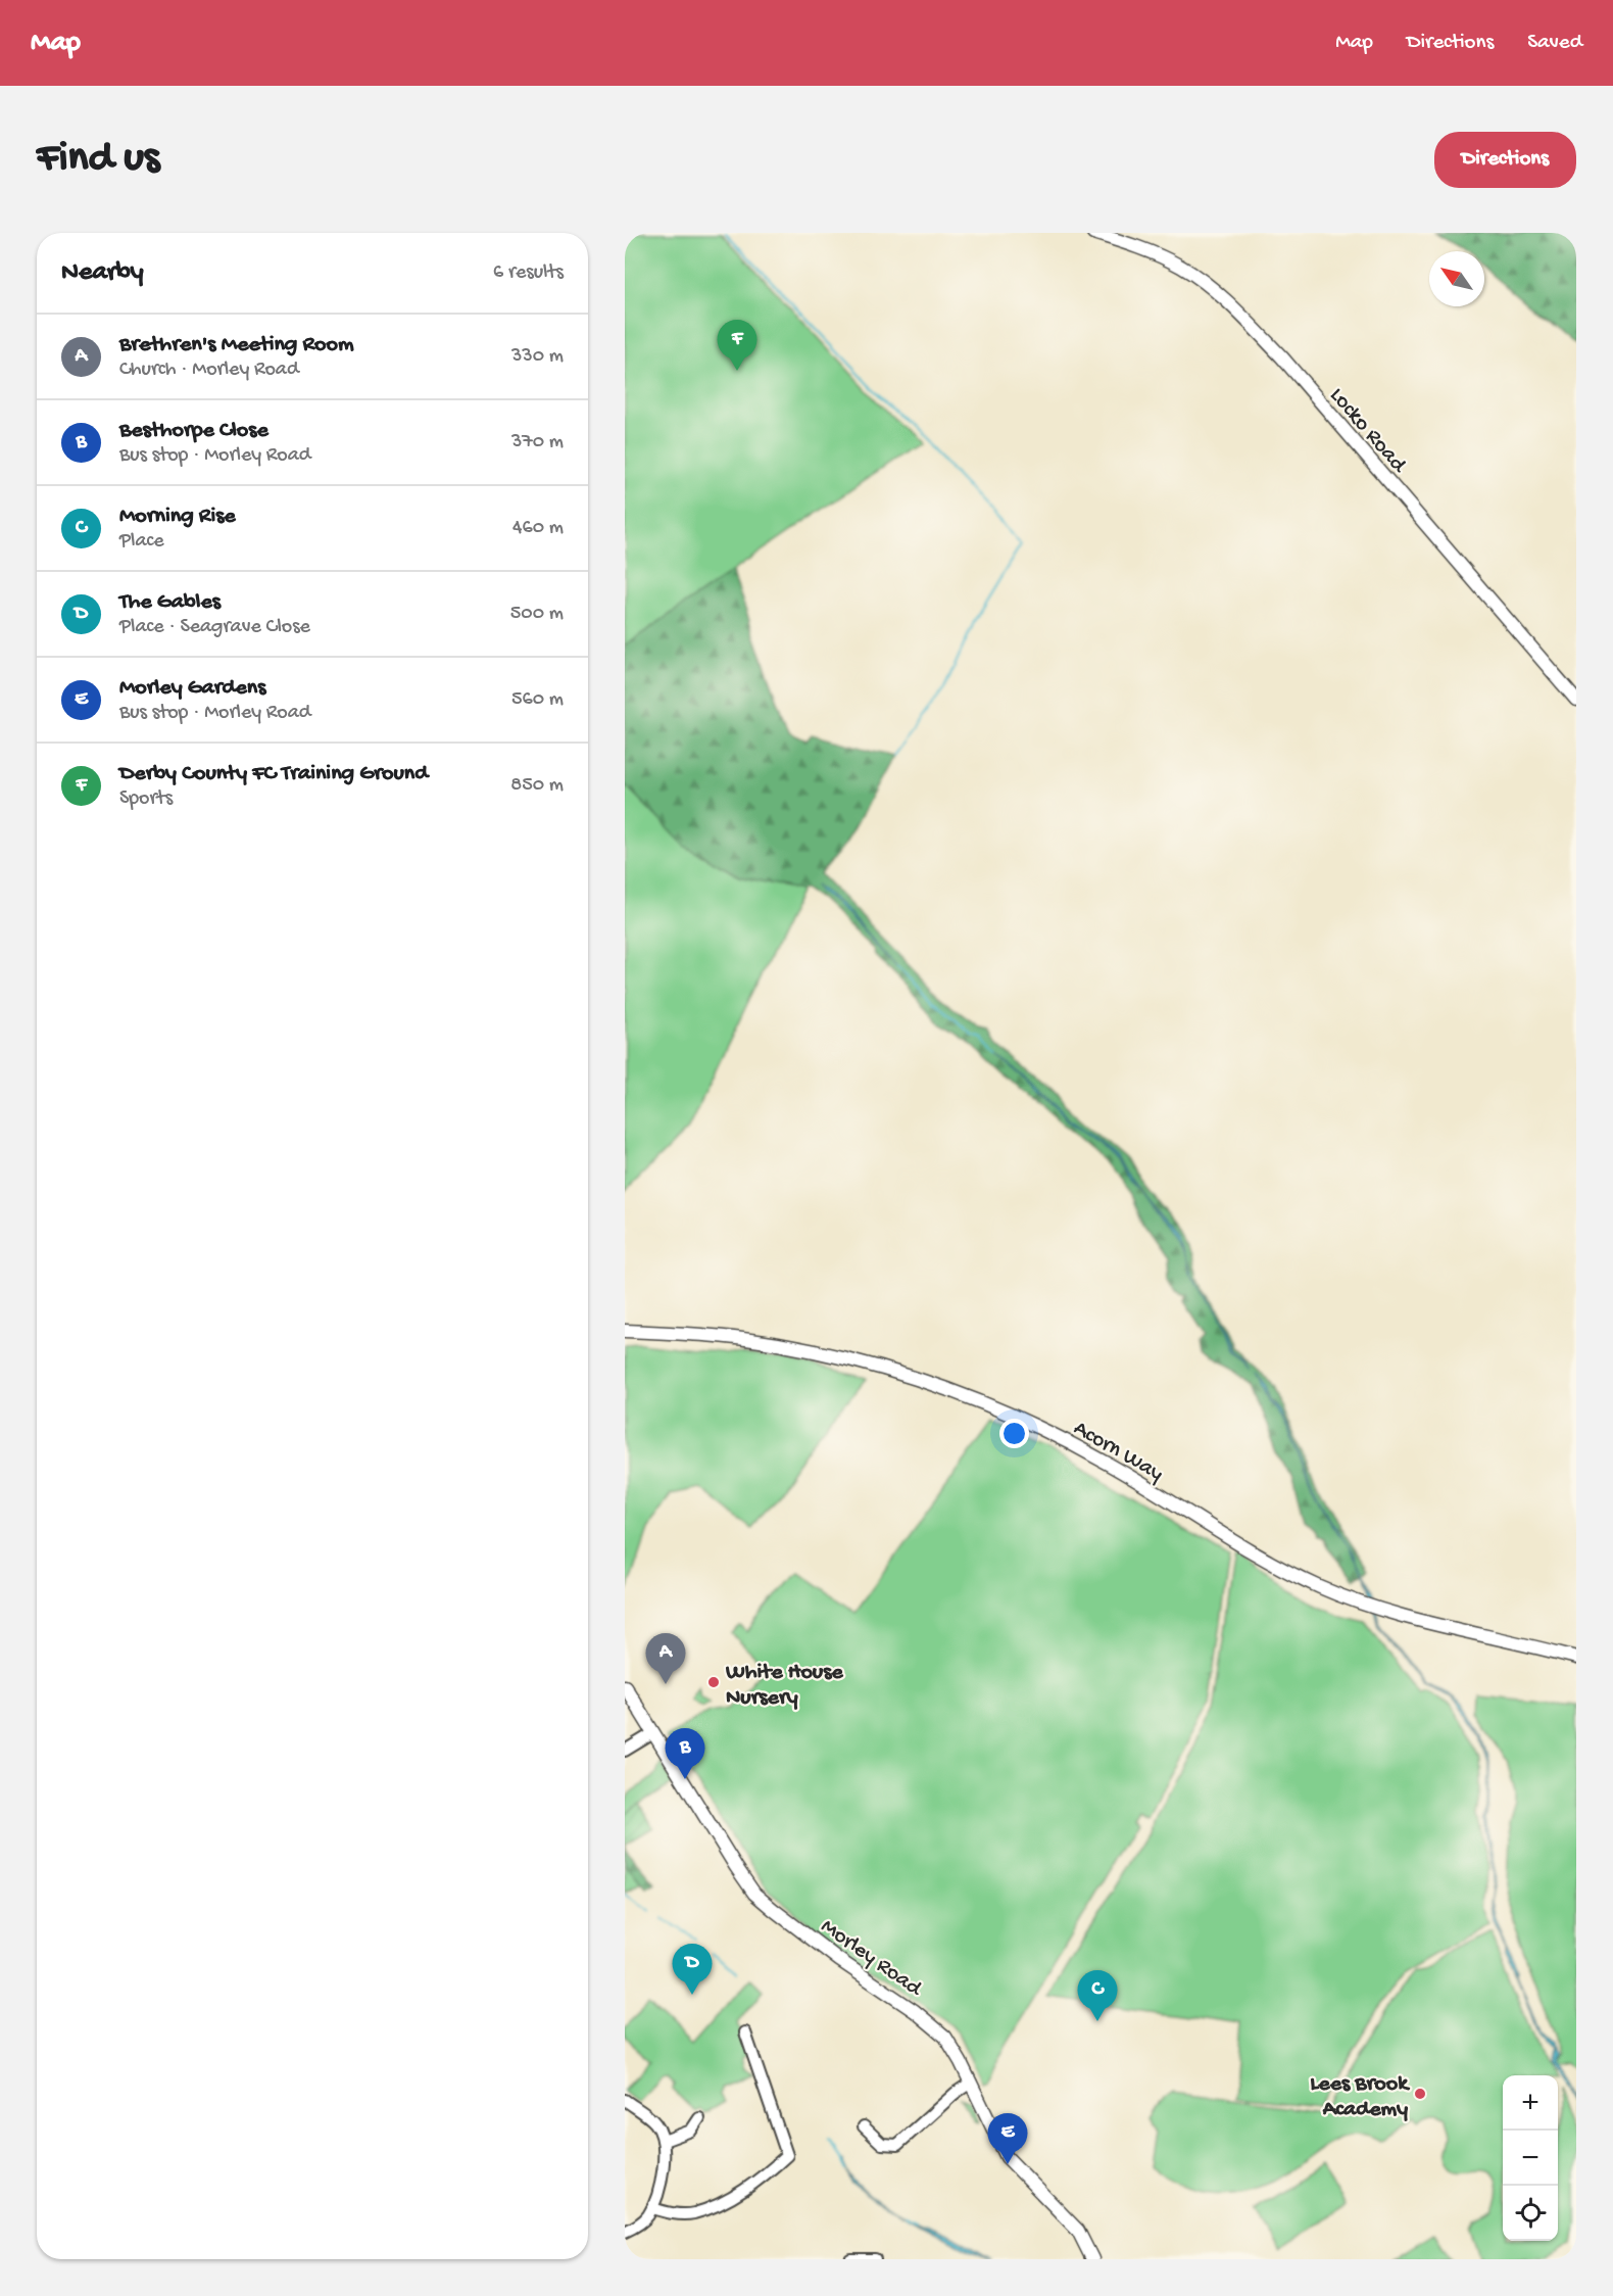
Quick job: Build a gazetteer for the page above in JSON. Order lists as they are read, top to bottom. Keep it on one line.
{"streets":{"street":["Locko Road","Acorn Way","Morley Road"]},"places":["White House Nursery","Lees Brook Academy"],"north":"top left","page":{"header":"Map","nav":["Map","Directions","Saved"],"buttons":"Directions","title":"Find us","heading":["Nearby","6 results"],"list":[{"mark":"A","name":"Brethren's Meeting Room","note":"Church · Morley Road","value":"330 m"},{"mark":"B","name":"Besthorpe Close","note":"Bus stop · Morley Road","value":"370 m"},{"mark":"C","name":"Morning Rise","note":"Place","value":"460 m"},{"mark":"D","name":"The Gables","note":"Place · Seagrave Close","value":"500 m"},{"mark":"E","name":"Morley Gardens","note":"Bus stop · Morley Road","value":"560 m"},{"mark":"F","name":"Derby County FC Training Ground","note":"Sports","value":"850 m"}],"pins":["F","A","B","D","C","E"],"map_buttons":["+","−"]}}
